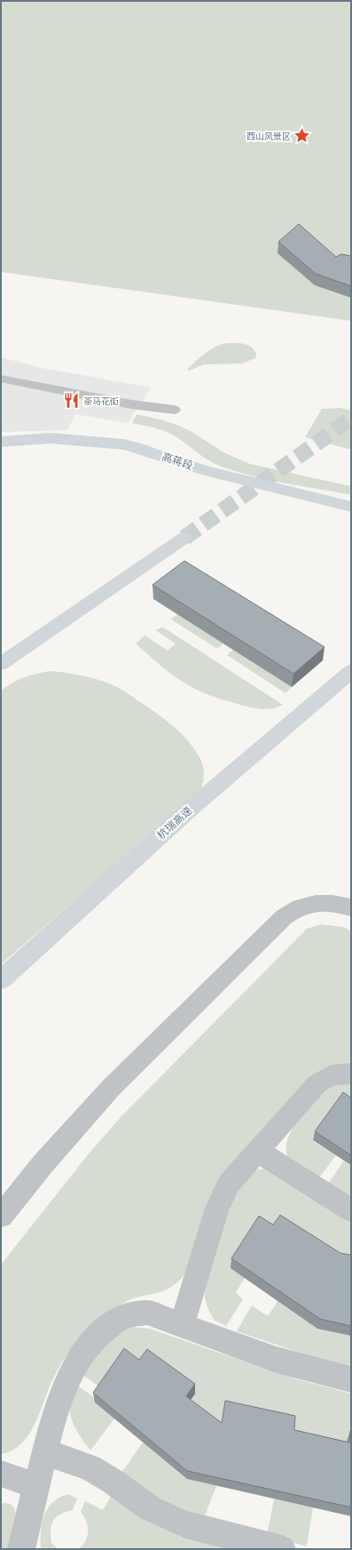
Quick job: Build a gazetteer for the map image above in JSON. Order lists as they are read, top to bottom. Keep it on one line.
{"streets":{"main road":["高蒋段","杭瑞高速"]},"places":{"place":["西山风景区"],"restaurant":["茶马花街"]}}
